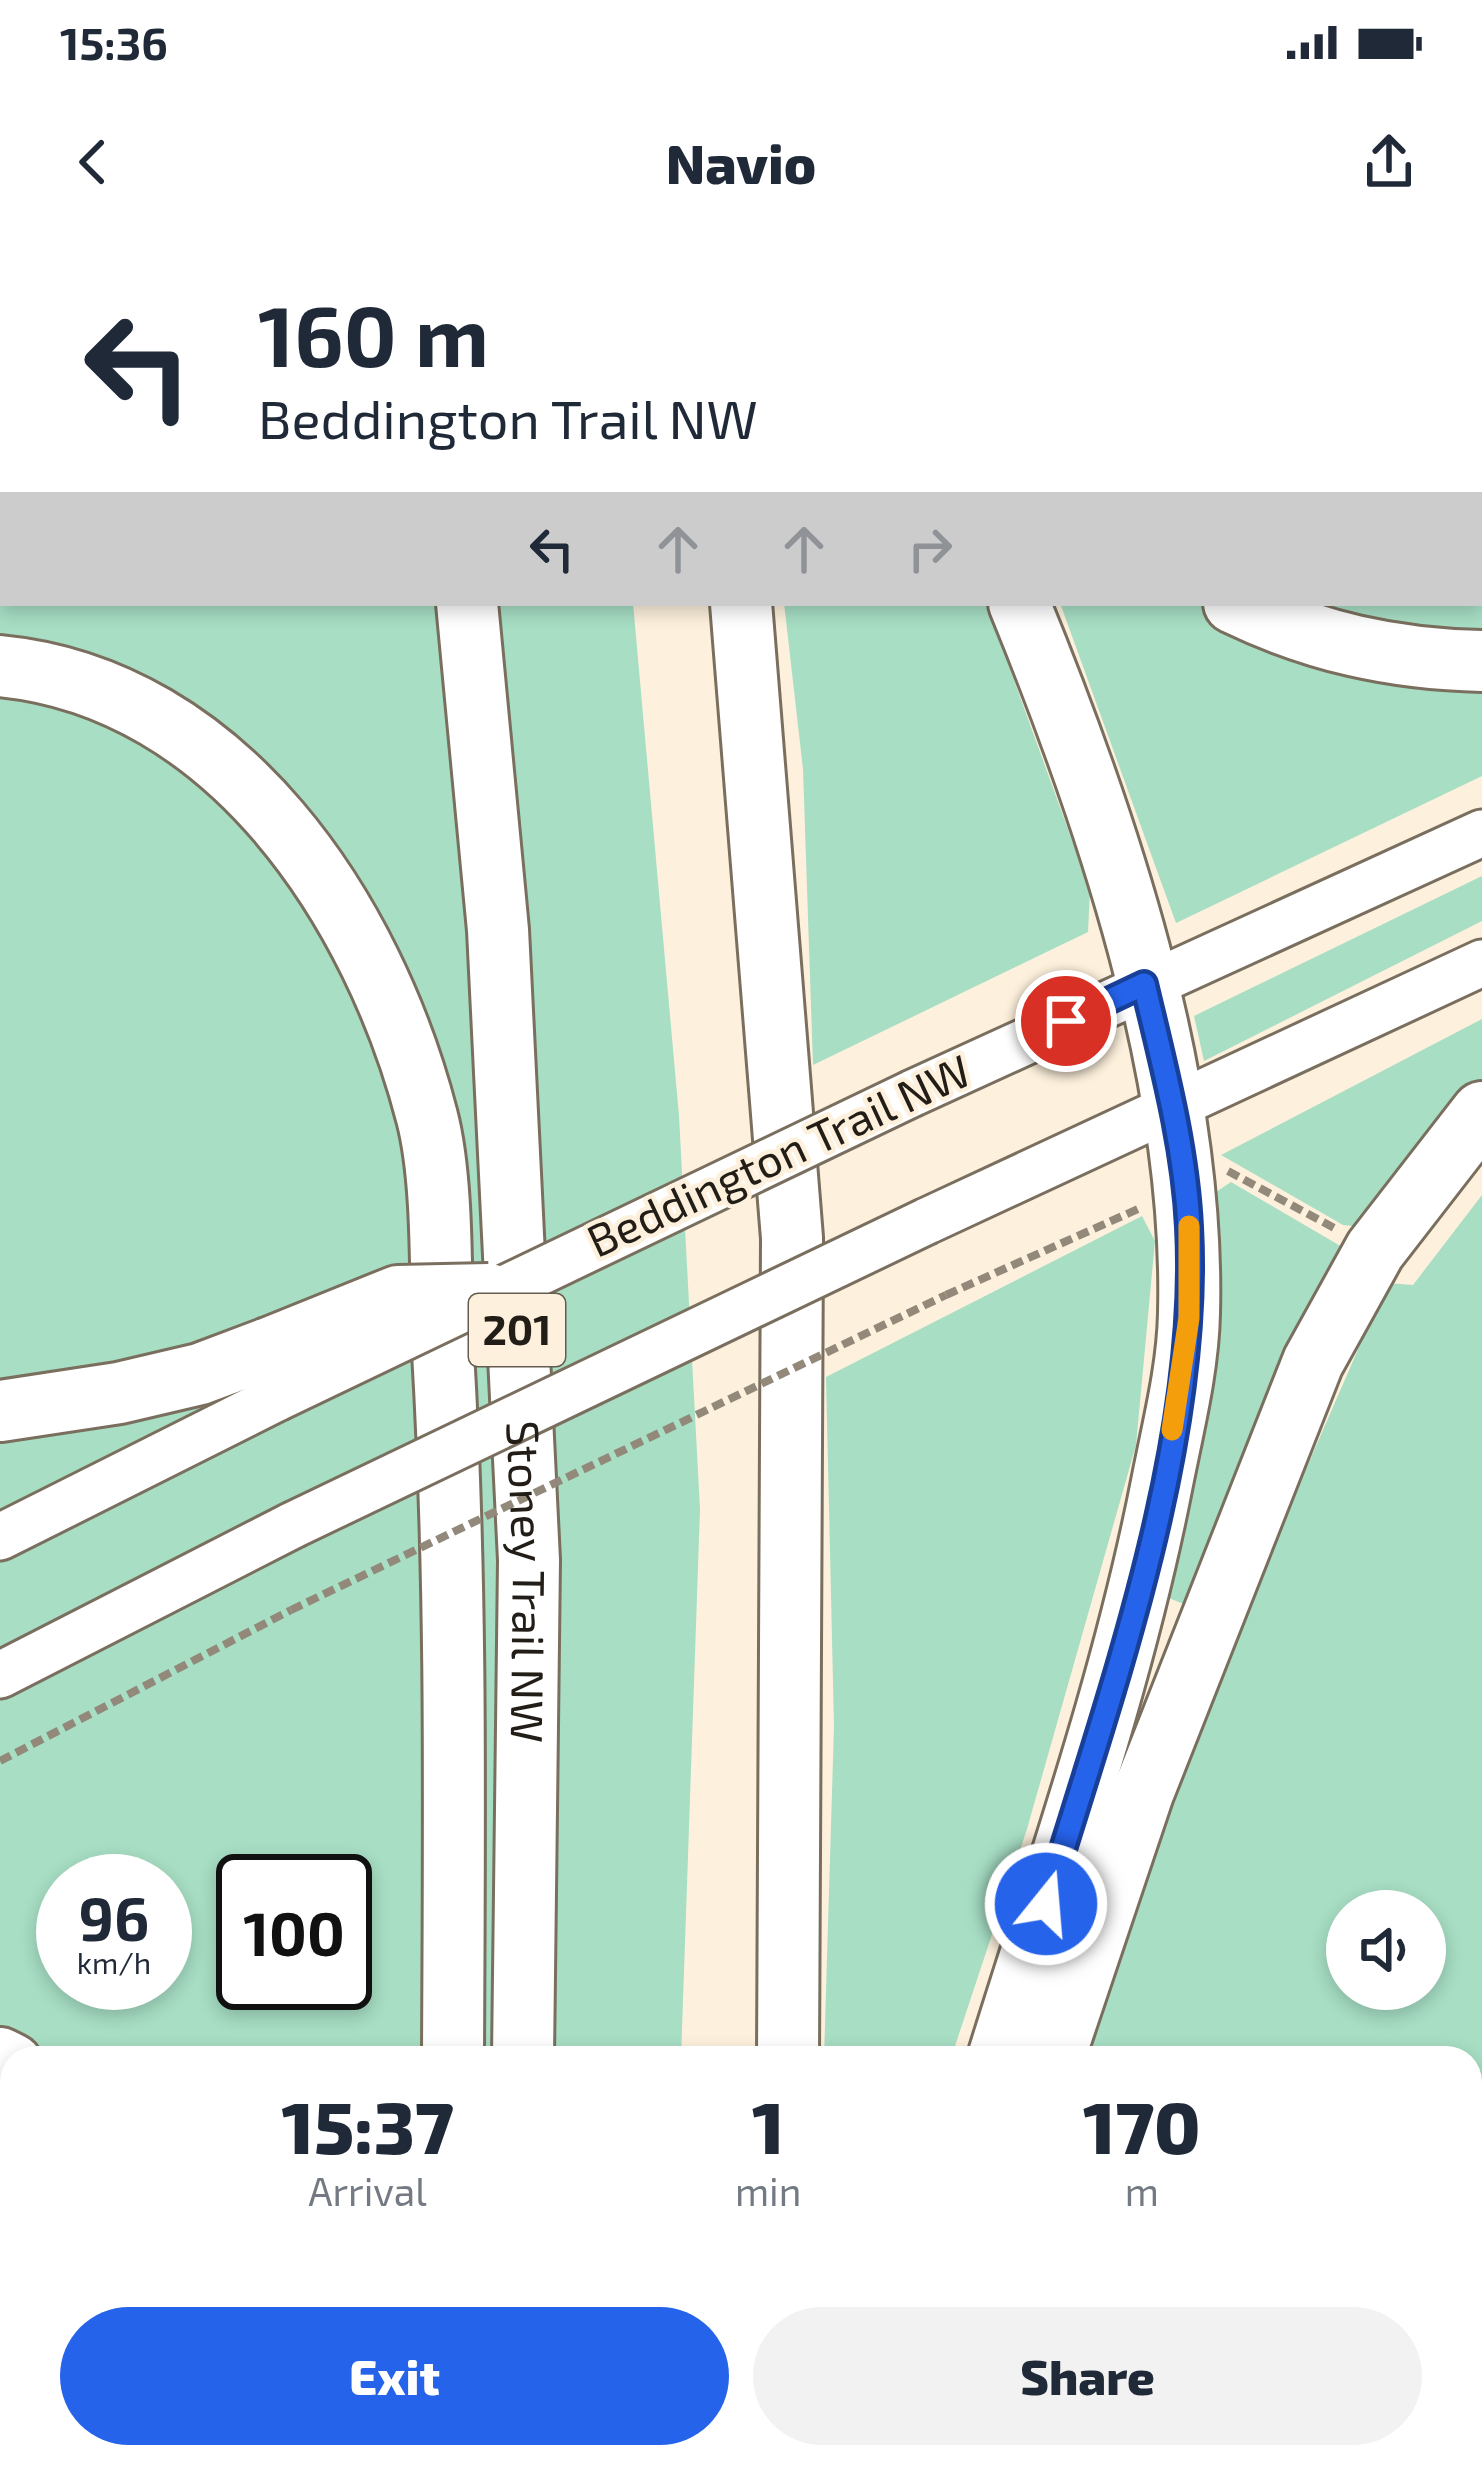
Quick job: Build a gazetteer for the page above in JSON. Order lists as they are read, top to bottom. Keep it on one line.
{"streets":{"highway":["201","Stoney Trail NW"],"main road":["Beddington Trail NW"]},"page":{"status":"15:36","header":"Navio","turn":["160 m","Beddington Trail NW"],"speed":"96 km/h","limit":"100","eta":["15:37","Arrival","1","min","170","m"],"buttons":["Exit","Share"]}}
